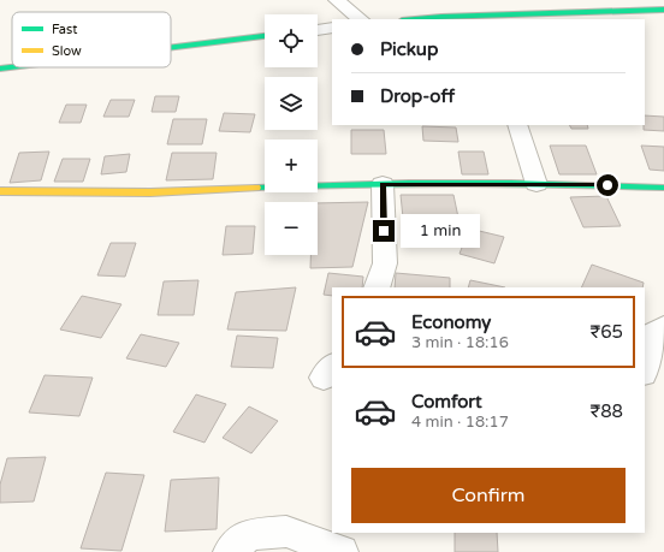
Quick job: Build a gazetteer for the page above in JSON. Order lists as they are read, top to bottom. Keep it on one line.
{"legend":["Fast","Slow"],"page":{"map_buttons":["+","−"],"banner":["Pickup","Drop-off"],"bubble":"1 min","list":[{"name":"Economy","note":"3 min · 18:16","value":"₹65"},{"name":"Comfort","note":"4 min · 18:17","value":"₹88"}],"buttons":"Confirm"}}
